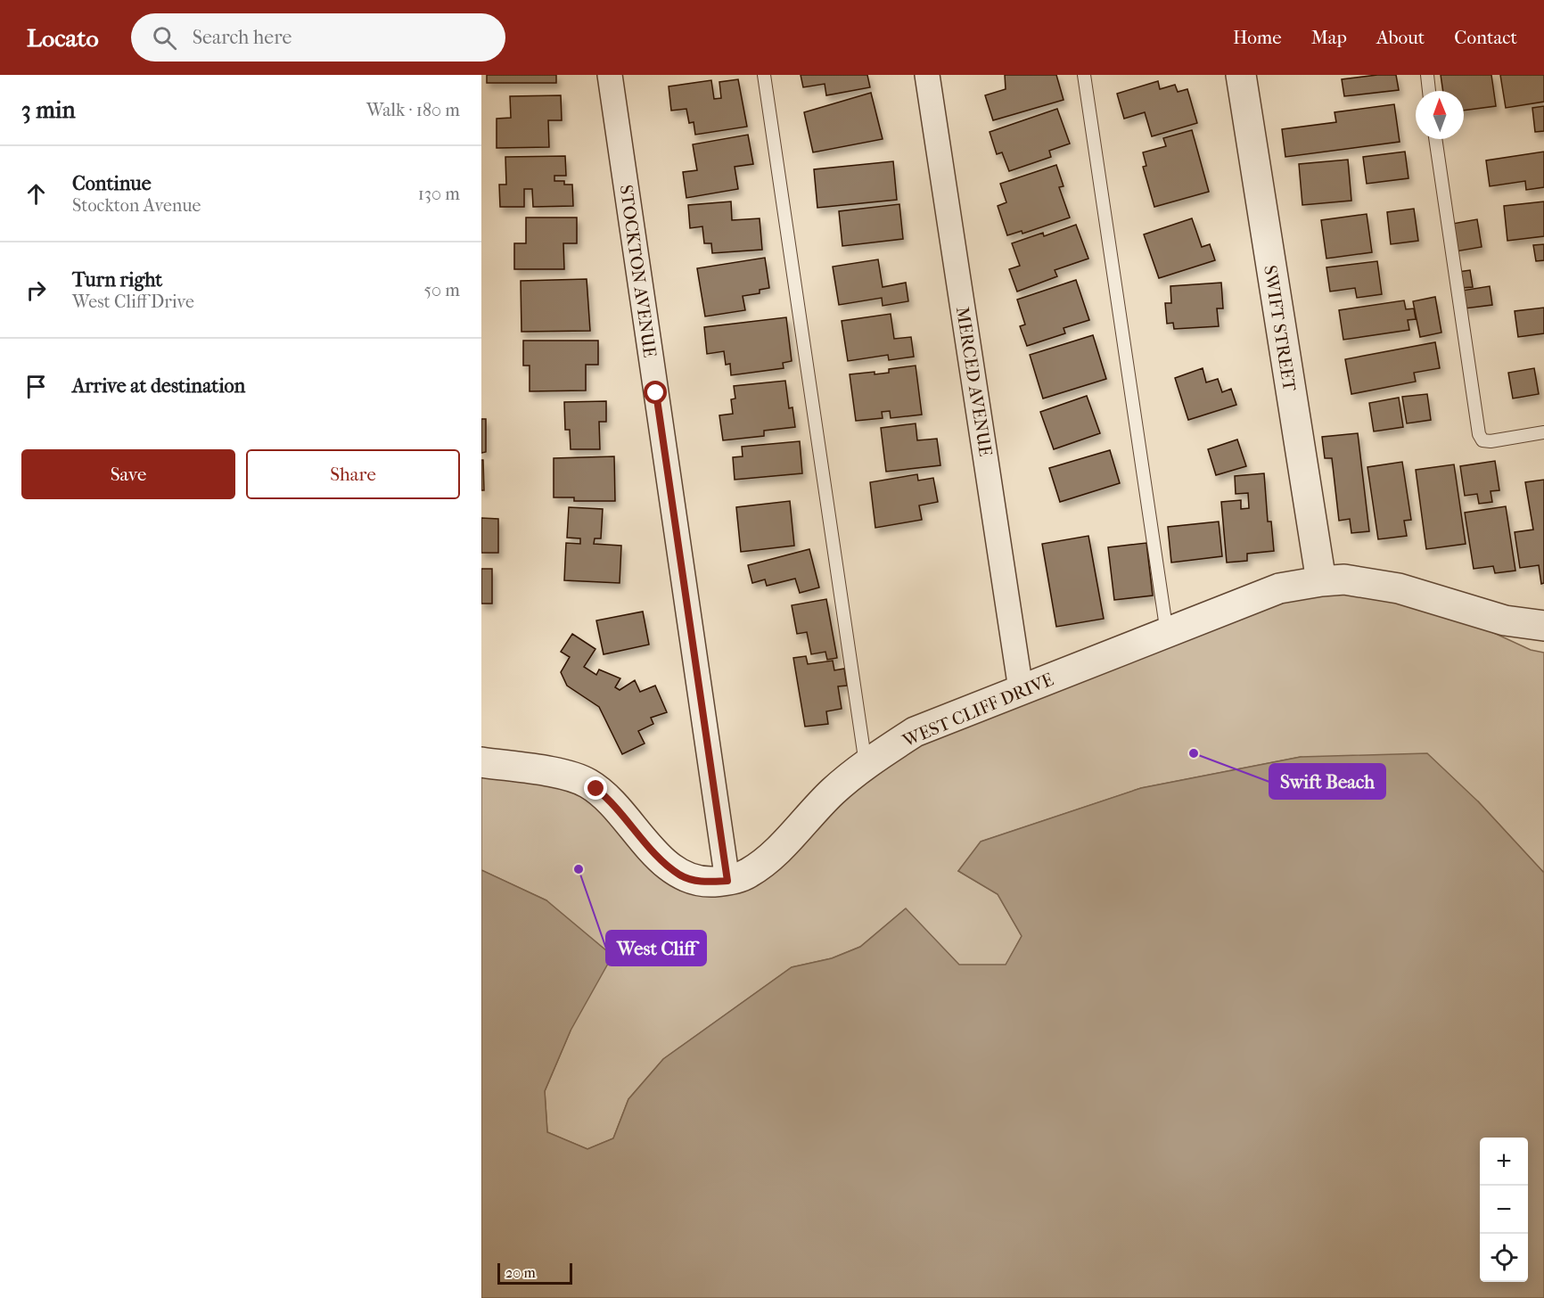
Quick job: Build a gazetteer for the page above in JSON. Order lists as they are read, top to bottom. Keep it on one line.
{"streets":{"street":["STOCKTON AVENUE","SWIFT STREET","MERCED AVENUE","WEST CLIFF DRIVE"]},"crossings":[["STOCKTON AVENUE","WEST CLIFF DRIVE"],["SWIFT STREET","WEST CLIFF DRIVE"],["MERCED AVENUE","WEST CLIFF DRIVE"]],"places":["Swift Beach","West Cliff"],"scale_bar":"20 m","north":"top","page":{"header":"Locato","search":"Search here","nav":["Home","Map","About","Contact"],"heading":["3 min","Walk · 180 m"],"list":[["Continue","Stockton Avenue","130 m"],["Turn right","West Cliff Drive","50 m"],"Arrive at destination"],"buttons":["Save","Share"],"map_buttons":["+","−"],"scale":"20 m"}}
